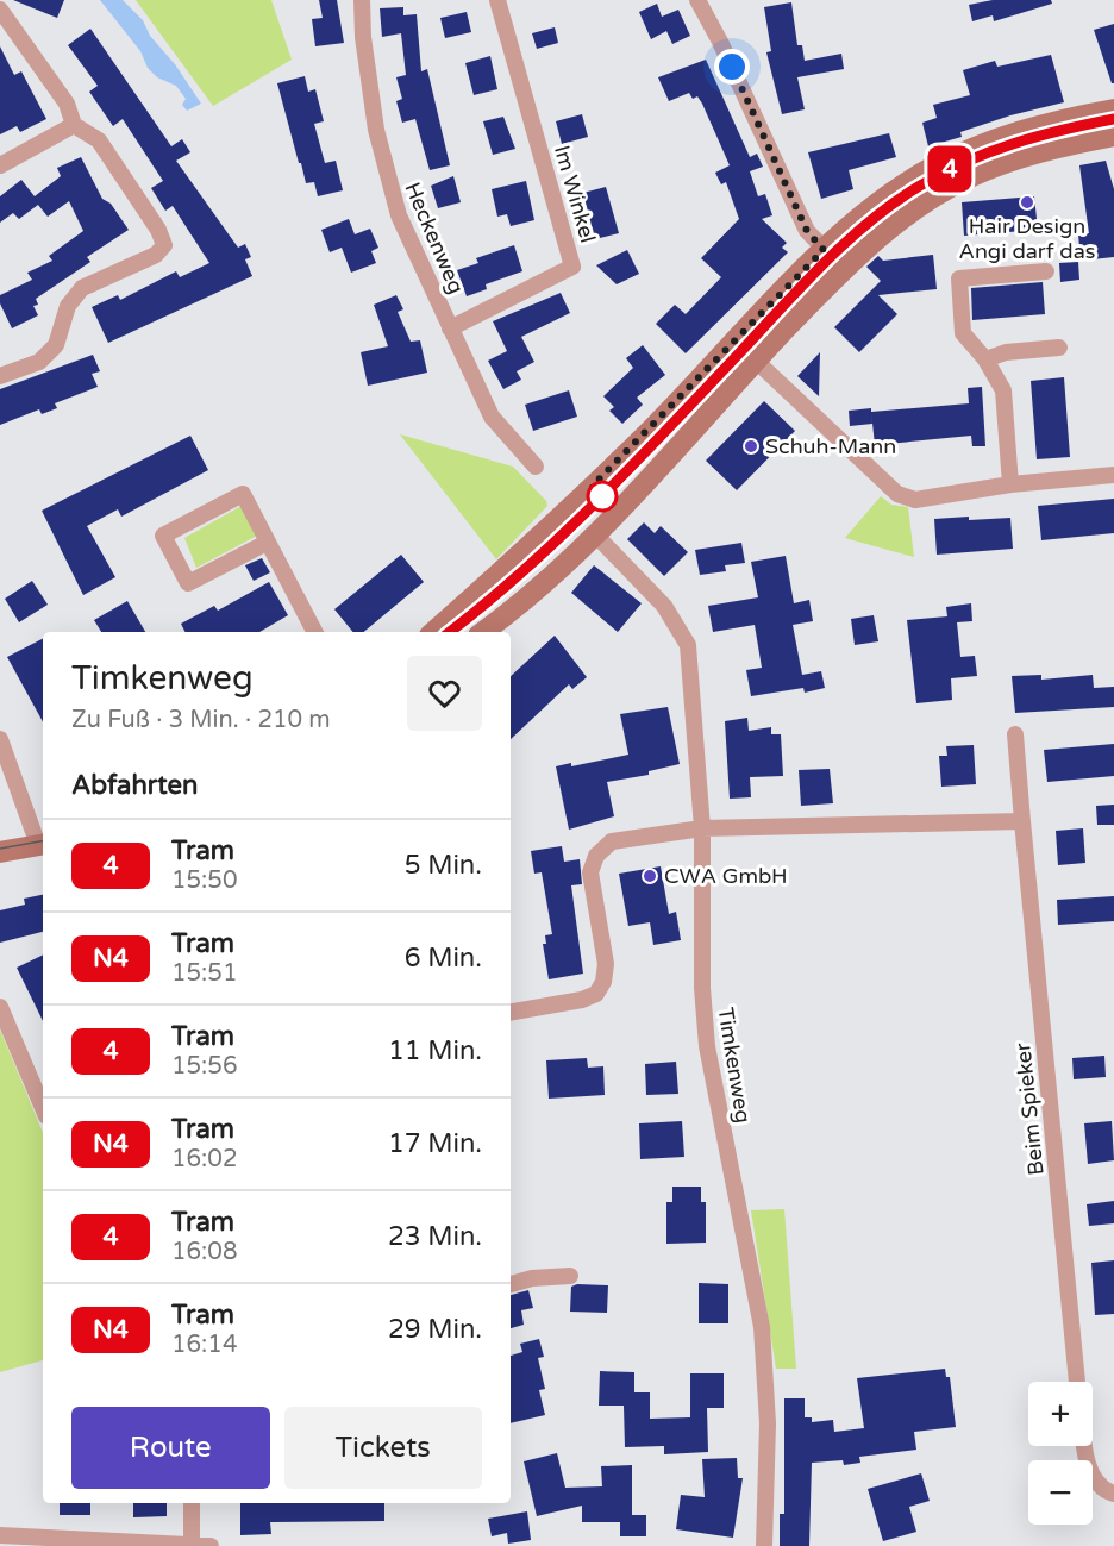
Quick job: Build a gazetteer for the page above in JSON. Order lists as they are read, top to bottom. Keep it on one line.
{"streets":{"street":["Im Winkel","Heckenweg","Timkenweg","Beim Spieker"]},"crossings":[["Im Winkel","Heckenweg"]],"places":["Hair Design Angi darf das","Schuh-Mann","CWA GmbH"],"lines":["tram line 4"],"page":{"on_map":"4","heading":[["Timkenweg","Zu Fuß · 3 Min. · 210 m"],"Abfahrten"],"list":[{"mark":"4","name":"Tram","note":"15:50","value":"5 Min."},{"mark":"N4","name":"Tram","note":"15:51","value":"6 Min."},{"mark":"4","name":"Tram","note":"15:56","value":"11 Min."},{"mark":"N4","name":"Tram","note":"16:02","value":"17 Min."},{"mark":"4","name":"Tram","note":"16:08","value":"23 Min."},{"mark":"N4","name":"Tram","note":"16:14","value":"29 Min."}],"map_buttons":["+","−"],"buttons":["Route","Tickets"]}}
